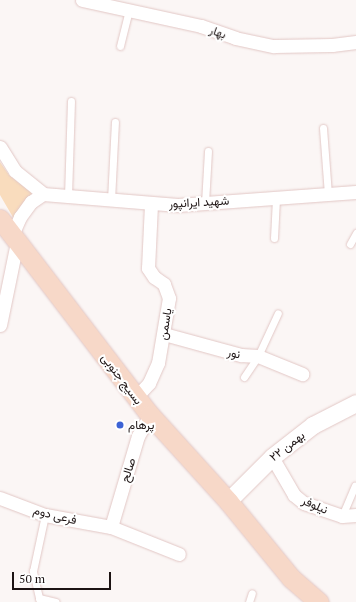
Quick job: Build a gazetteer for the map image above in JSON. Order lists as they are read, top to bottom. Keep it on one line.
{"streets":{"main road":["بسیج جنوبی"],"street":["بهار","شهید ایرانپور","یاسمن","نور","۲۲ بهمن","صالح","نیلوفر","فرعی دوم"]},"crossings":[["شهید ایرانپور","یاسمن"],["یاسمن","نور"],["یاسمن","بسیج جنوبی"],["بسیج جنوبی","۲۲ بهمن"],["بسیج جنوبی","صالح"],["۲۲ بهمن","نیلوفر"],["صالح","فرعی دوم"]],"places":["پرهام"],"scale_bar":"50 m"}
